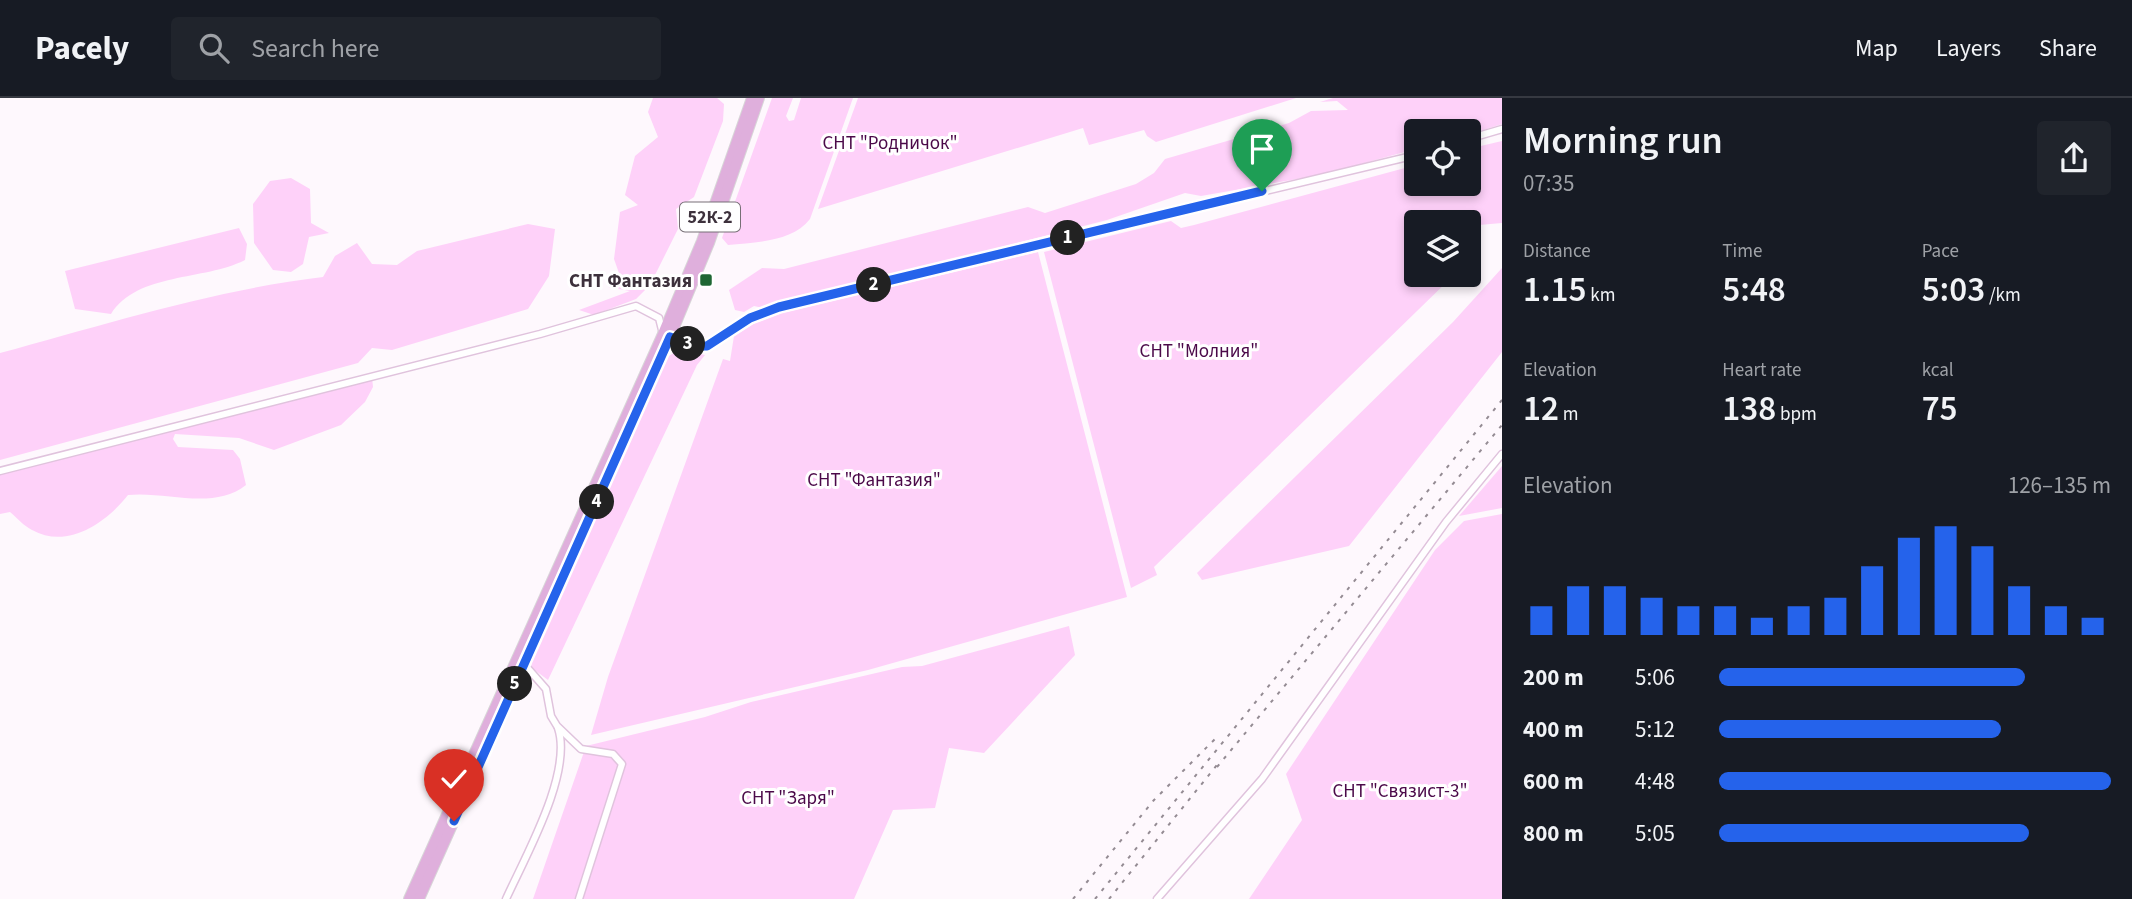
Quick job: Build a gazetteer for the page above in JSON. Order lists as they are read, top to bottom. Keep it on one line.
{"streets":{"main road":["52К-2"]},"parks":["СНТ \"Родничок\"","СНТ \"Молния\"","СНТ \"Фантазия\"","СНТ \"Связист-3\"","СНТ \"Заря\""],"places":{"transit":["СНТ Фантазия"]},"page":{"header":"Pacely","search":"Search here","nav":["Map","Layers","Share"],"heading":["Morning run","07:35"],"stats":[["Distance","1.15 km"],["Time","5:48"],["Pace","5:03 /km"],["Elevation","12 m"],["Heart rate","138 bpm"],["kcal","75"]],"pins":["1","2","3","4","5"],"chart":["Elevation","126–135 m"],"list":[{"name":"200 m","note":"5:06"},{"name":"400 m","note":"5:12"},{"name":"600 m","note":"4:48"},{"name":"800 m","note":"5:05"}]}}
